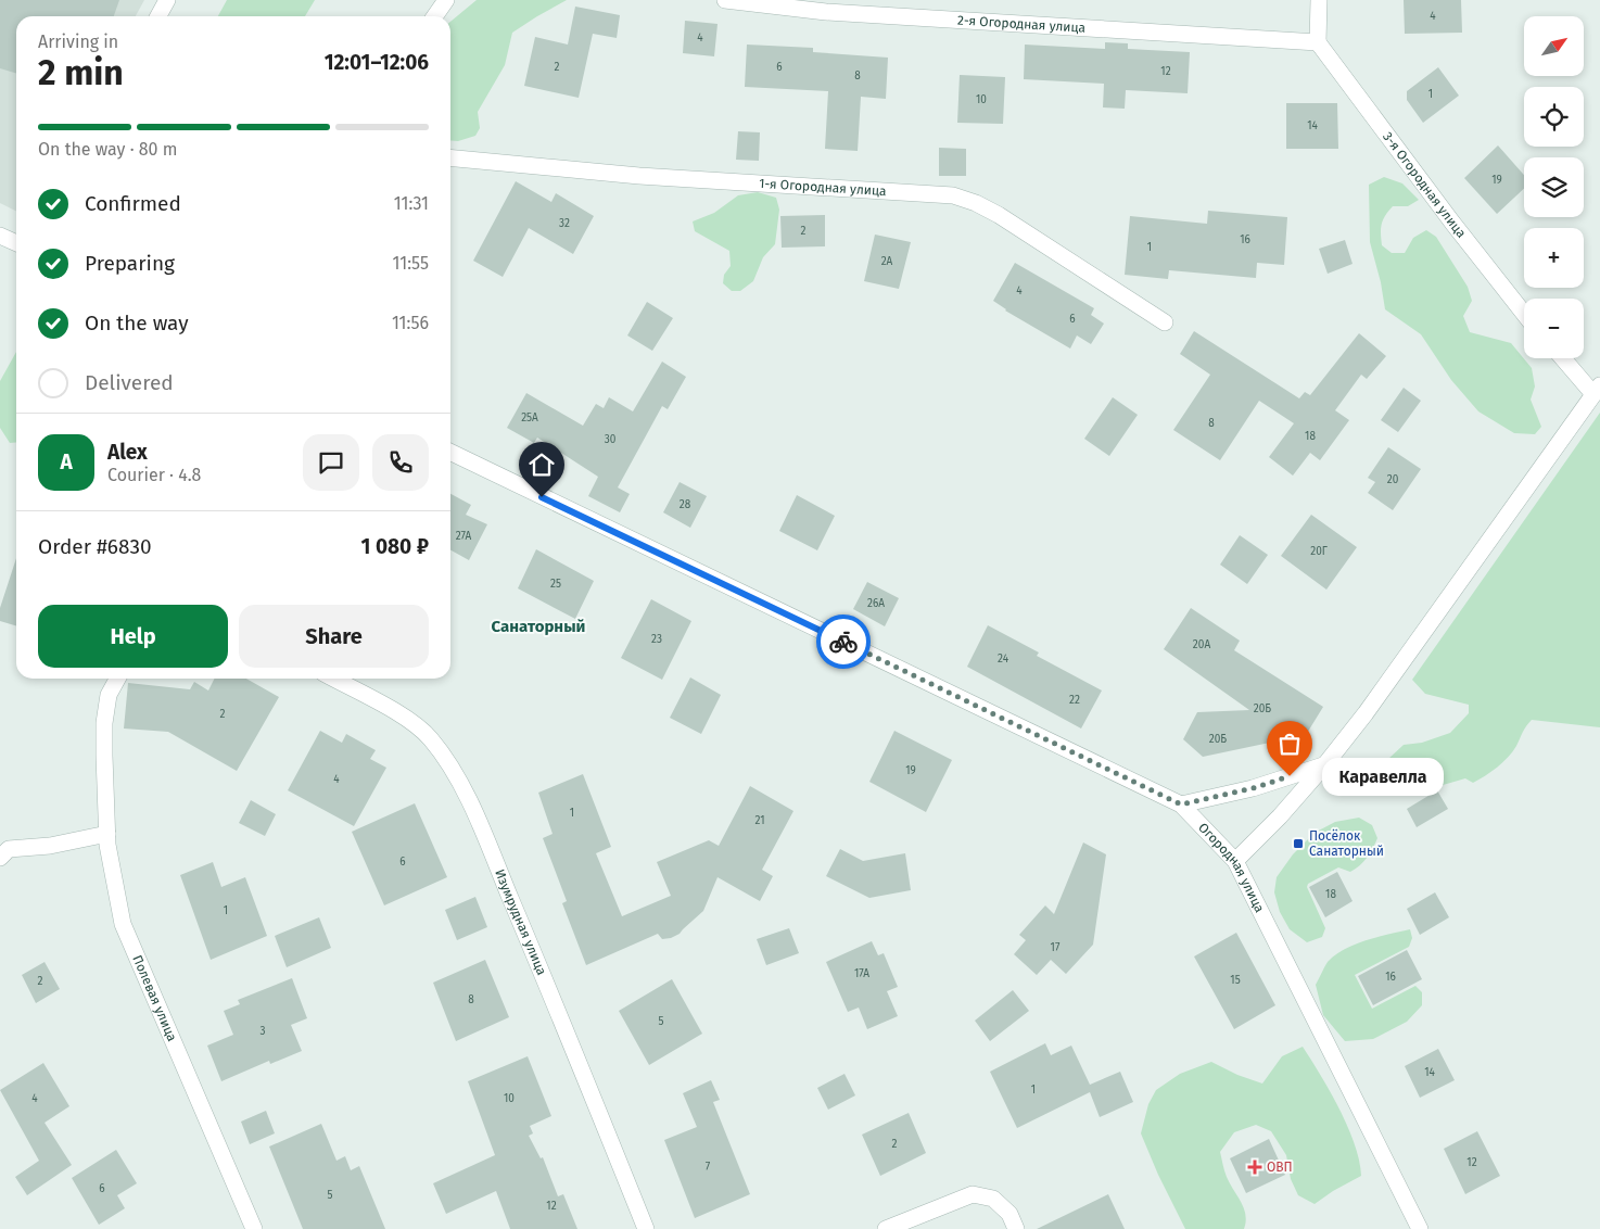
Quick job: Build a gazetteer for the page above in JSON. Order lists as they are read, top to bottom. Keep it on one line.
{"streets":{"street":["2-я Огородная улица","3-я Огородная улица","1-я Огородная улица","Огородная улица","Изумрудная улица","Полевая улица"]},"crossings":[["2-я Огородная улица","3-я Огородная улица"]],"districts":["Санаторный"],"places":{"other":["Каравелла"],"transit":["Посёлок Санаторный"],"health":["ОВП"]},"house_numbers":["4","4","2","6","12","8","1","10","14","19","32","2","16","1","2А","4","6","25А","8","18","30","20","28","27А","20Г","25","26А","23","20А","24","22","20Б","2","20Б","19","4","1","21","6","18","1","17","17А","16","15","2","8","5","3","14","1","4","10","2","12","7","6","5","12"],"north":"top right","page":{"map_buttons":["+","−"],"heading":["2 min","Arriving in","12:01–12:06"],"panel":["Alex","Courier · 4.8","Order #6830","1 080 ₽"],"bar":"On the way · 80 m","list":[["Confirmed","11:31"],["Preparing","11:55"],["On the way","11:56"],"Delivered"],"round":"A","buttons":["Help","Share"],"bubble":"Каравелла"}}
